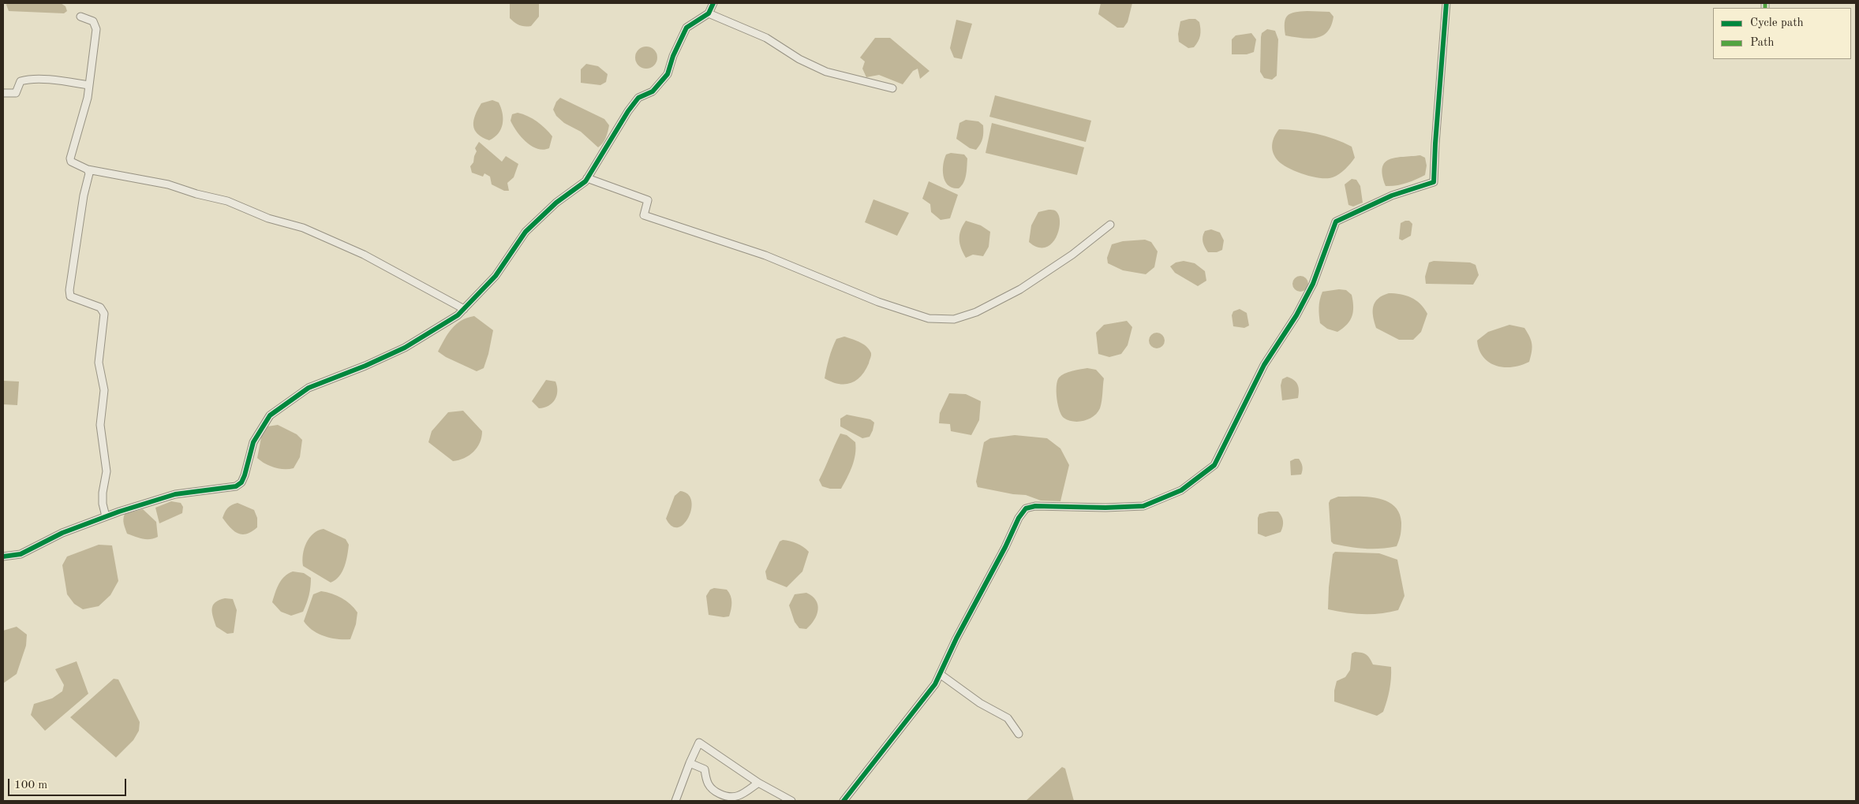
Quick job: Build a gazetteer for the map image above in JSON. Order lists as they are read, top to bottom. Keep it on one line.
{"legend":["Cycle path","Path"],"scale_bar":"100 m"}
